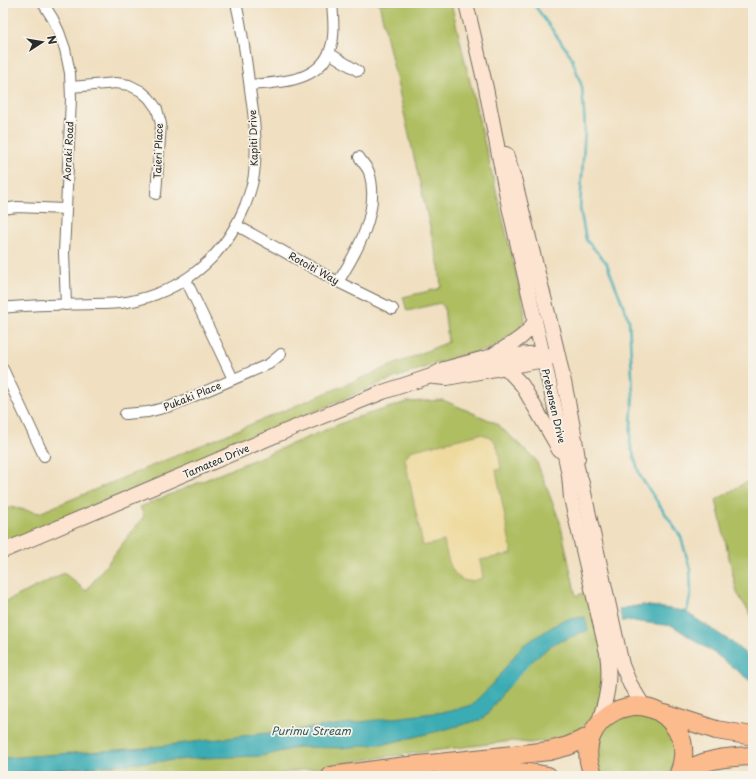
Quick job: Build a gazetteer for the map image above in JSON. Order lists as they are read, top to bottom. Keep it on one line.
{"streets":{"main road":["Prebensen Drive","Tamatea Drive"],"street":["Kapiti Drive","Aoraki Road","Taieri Place","Rotoiti Way","Pukaki Place"]},"crossings":[["Kapiti Drive","Aoraki Road"],["Kapiti Drive","Rotoiti Way"],["Kapiti Drive","Pukaki Place"],["Aoraki Road","Taieri Place"],["Prebensen Drive","Tamatea Drive"]],"water":["Purimu Stream"],"north":"right"}
